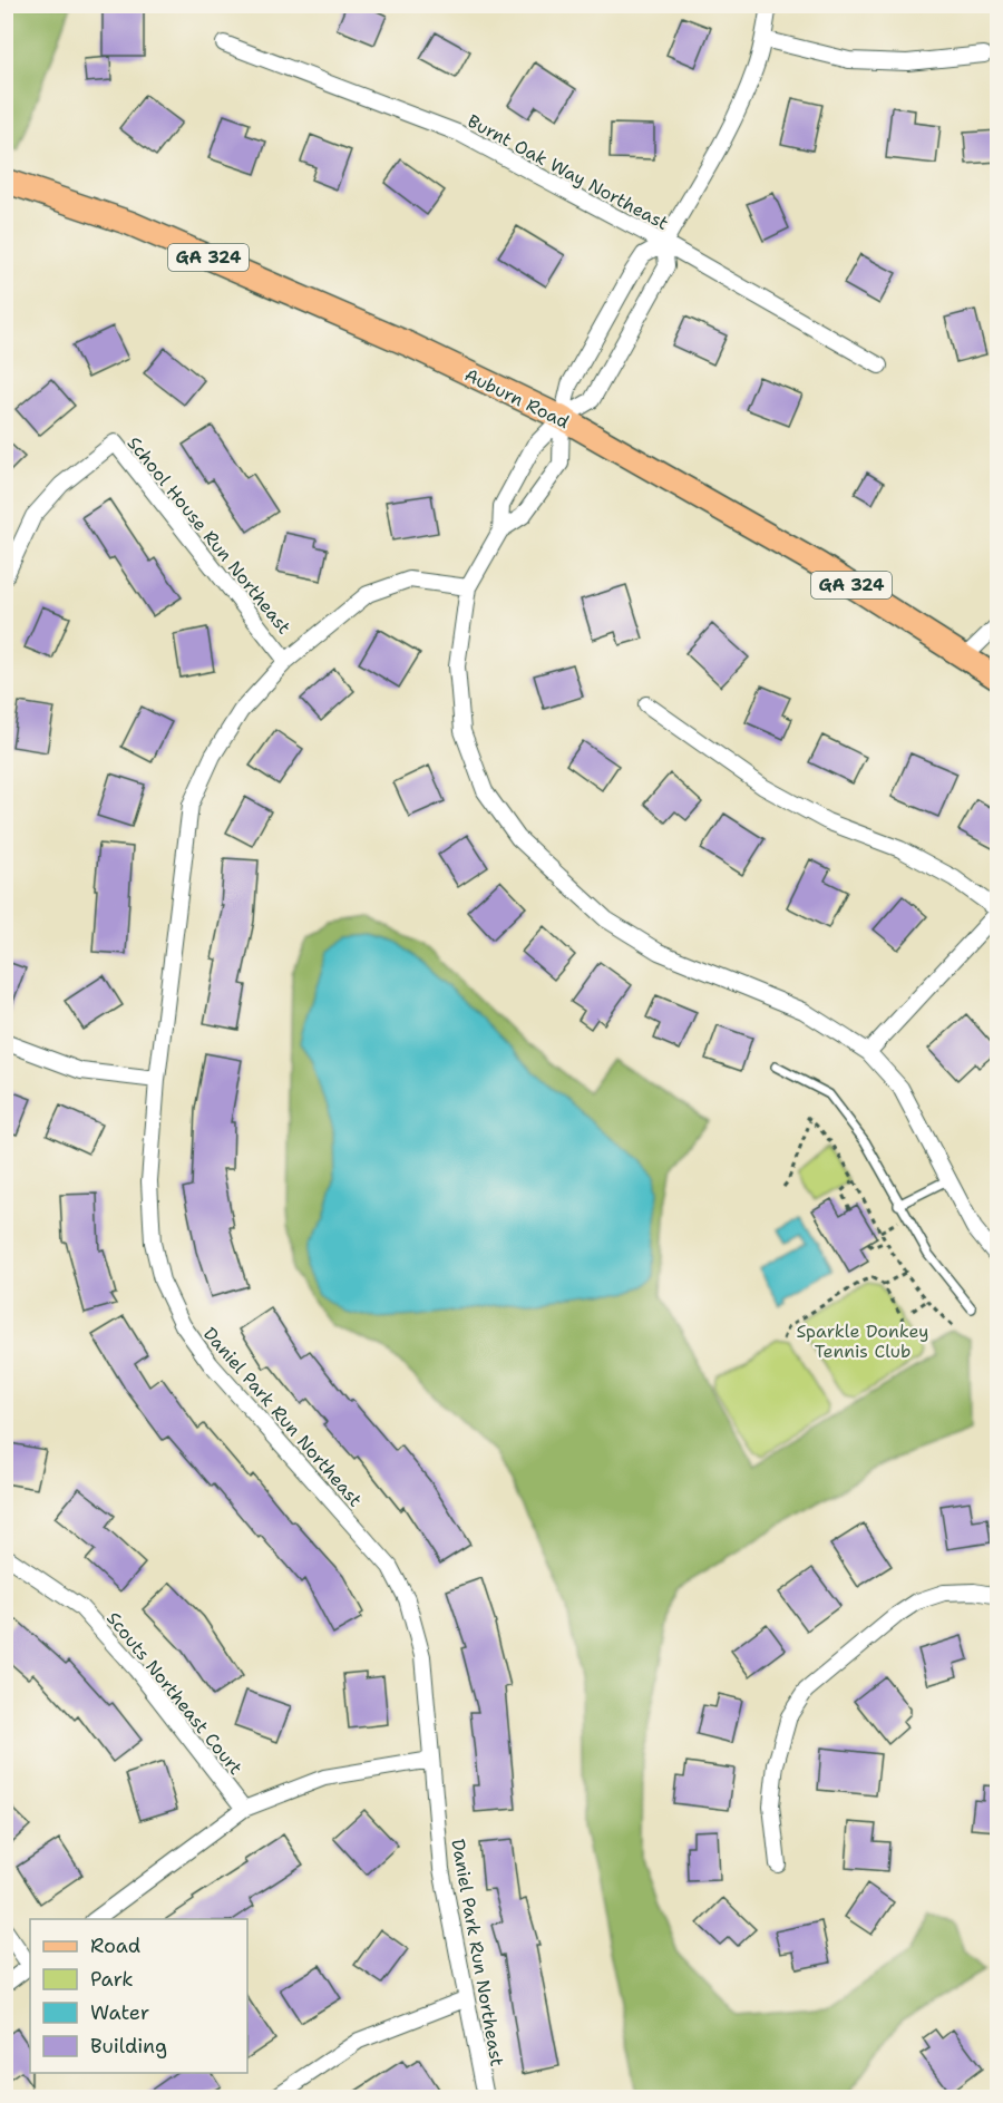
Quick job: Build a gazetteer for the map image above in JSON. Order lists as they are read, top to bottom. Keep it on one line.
{"streets":{"main road":["GA 324","Auburn Road"],"street":["Burnt Oak Way Northeast","School House Run Northeast","Daniel Park Run Northeast","Scouts Northeast Court"]},"crossings":[["School House Run Northeast","Daniel Park Run Northeast"]],"parks":["Sparkle Donkey Tennis Club"],"legend":["Road","Park","Water","Building"]}
